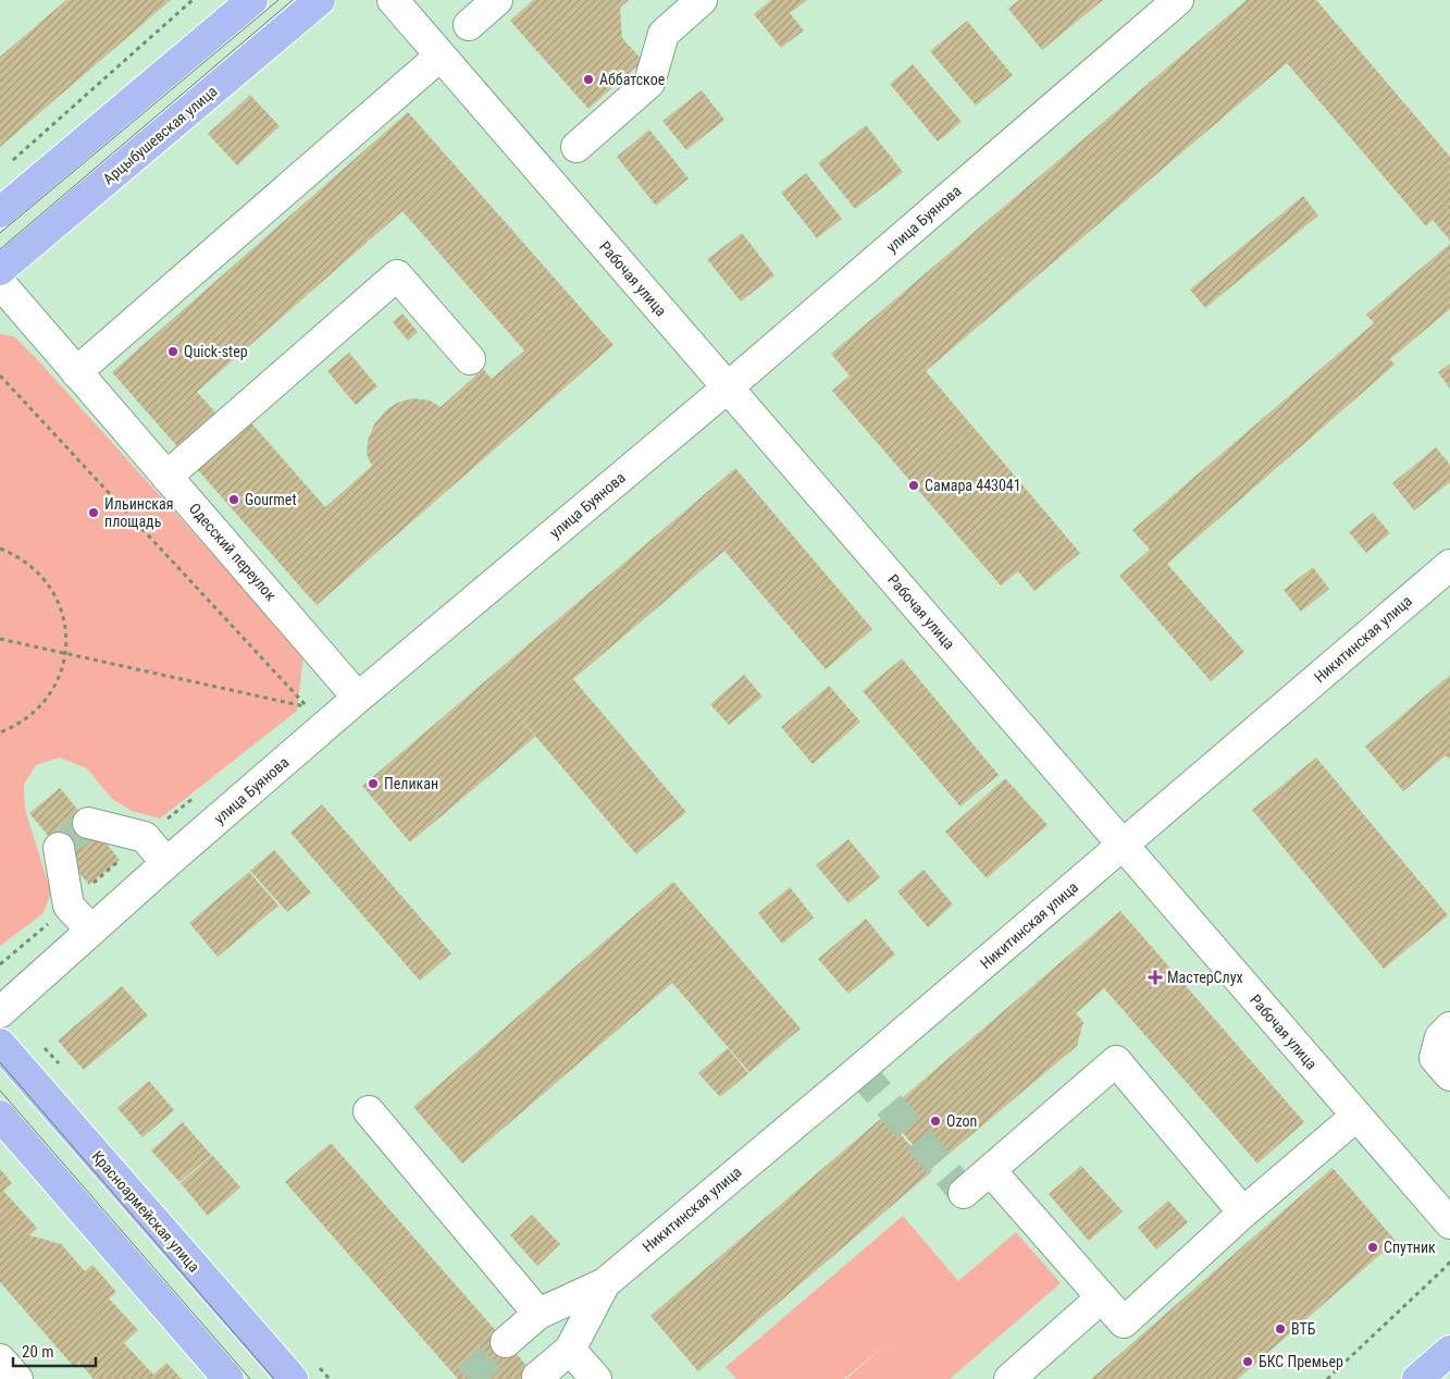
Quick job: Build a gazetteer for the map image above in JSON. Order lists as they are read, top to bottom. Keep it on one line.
{"streets":{"main road":["Арцыбушевская улица","Красноармейская улица"],"street":["улица Буянова","Рабочая улица","Одесский переулок","Никитинская улица"]},"crossings":[["улица Буянова","Рабочая улица"],["улица Буянова","Одесский переулок"],["Рабочая улица","Никитинская улица"]],"places":{"other":["Аббатское","Quick-step","Самара 443041","Gourmet","Ильинская площадь","Пеликан","Ozon","Спутник","ВТБ","БКС Премьер"],"health":["МастерСлух"]},"scale_bar":"20 m"}
